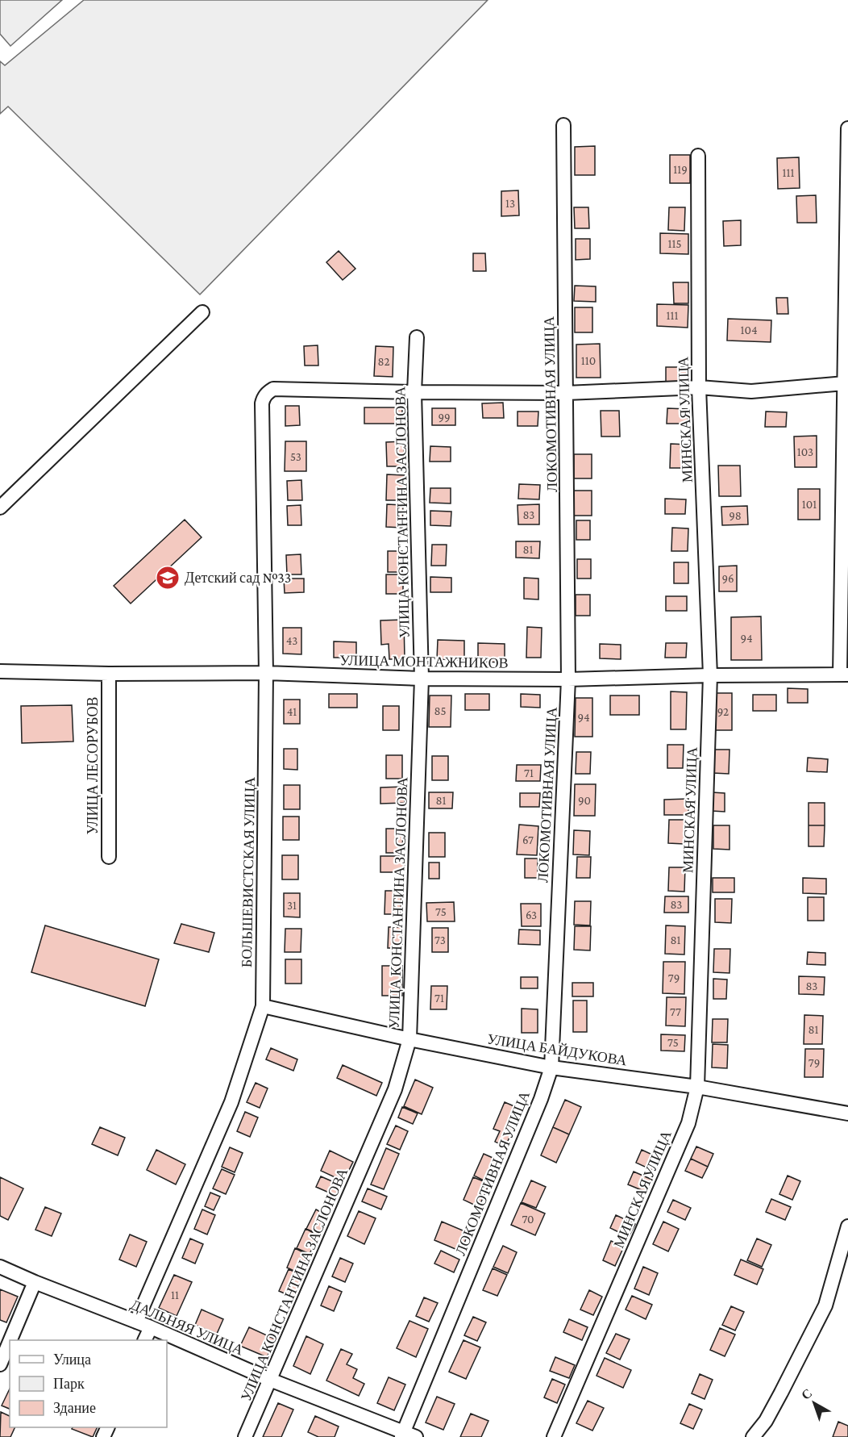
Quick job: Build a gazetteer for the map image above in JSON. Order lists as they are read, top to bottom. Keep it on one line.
{"streets":{"street":["ЛОКОМОТИВНАЯ УЛИЦА","МИНСКАЯ УЛИЦА","УЛИЦА КОНСТАНТИНА ЗАСЛОНОВА","УЛИЦА МОНТАЖНИКОВ","УЛИЦА ЛЕСОРУБОВ","БОЛЬШЕВИСТСКАЯ УЛИЦА","УЛИЦА БАЙДУКОВА","ДАЛЬНЯЯ УЛИЦА"]},"crossings":[["ЛОКОМОТИВНАЯ УЛИЦА","УЛИЦА МОНТАЖНИКОВ"],["ЛОКОМОТИВНАЯ УЛИЦА","УЛИЦА БАЙДУКОВА"],["ЛОКОМОТИВНАЯ УЛИЦА","ДАЛЬНЯЯ УЛИЦА"],["МИНСКАЯ УЛИЦА","УЛИЦА МОНТАЖНИКОВ"],["МИНСКАЯ УЛИЦА","УЛИЦА БАЙДУКОВА"],["УЛИЦА КОНСТАНТИНА ЗАСЛОНОВА","УЛИЦА МОНТАЖНИКОВ"],["УЛИЦА КОНСТАНТИНА ЗАСЛОНОВА","БОЛЬШЕВИСТСКАЯ УЛИЦА"],["УЛИЦА КОНСТАНТИНА ЗАСЛОНОВА","УЛИЦА БАЙДУКОВА"],["УЛИЦА КОНСТАНТИНА ЗАСЛОНОВА","ДАЛЬНЯЯ УЛИЦА"],["УЛИЦА МОНТАЖНИКОВ","УЛИЦА ЛЕСОРУБОВ"],["УЛИЦА МОНТАЖНИКОВ","БОЛЬШЕВИСТСКАЯ УЛИЦА"],["БОЛЬШЕВИСТСКАЯ УЛИЦА","УЛИЦА БАЙДУКОВА"],["БОЛЬШЕВИСТСКАЯ УЛИЦА","ДАЛЬНЯЯ УЛИЦА"]],"places":{"school or university":["Детский сад №33"]},"house_numbers":["119","111","13","115","111","104","110","82","99","103","53","101","83","98","81","96","94","43","85","41","92","94","71","81","90","67","83","31","75","63","73","81","79","83","71","77","81","75","79","70","11"],"legend":["Улица","Парк","Здание"],"north":"top left"}
